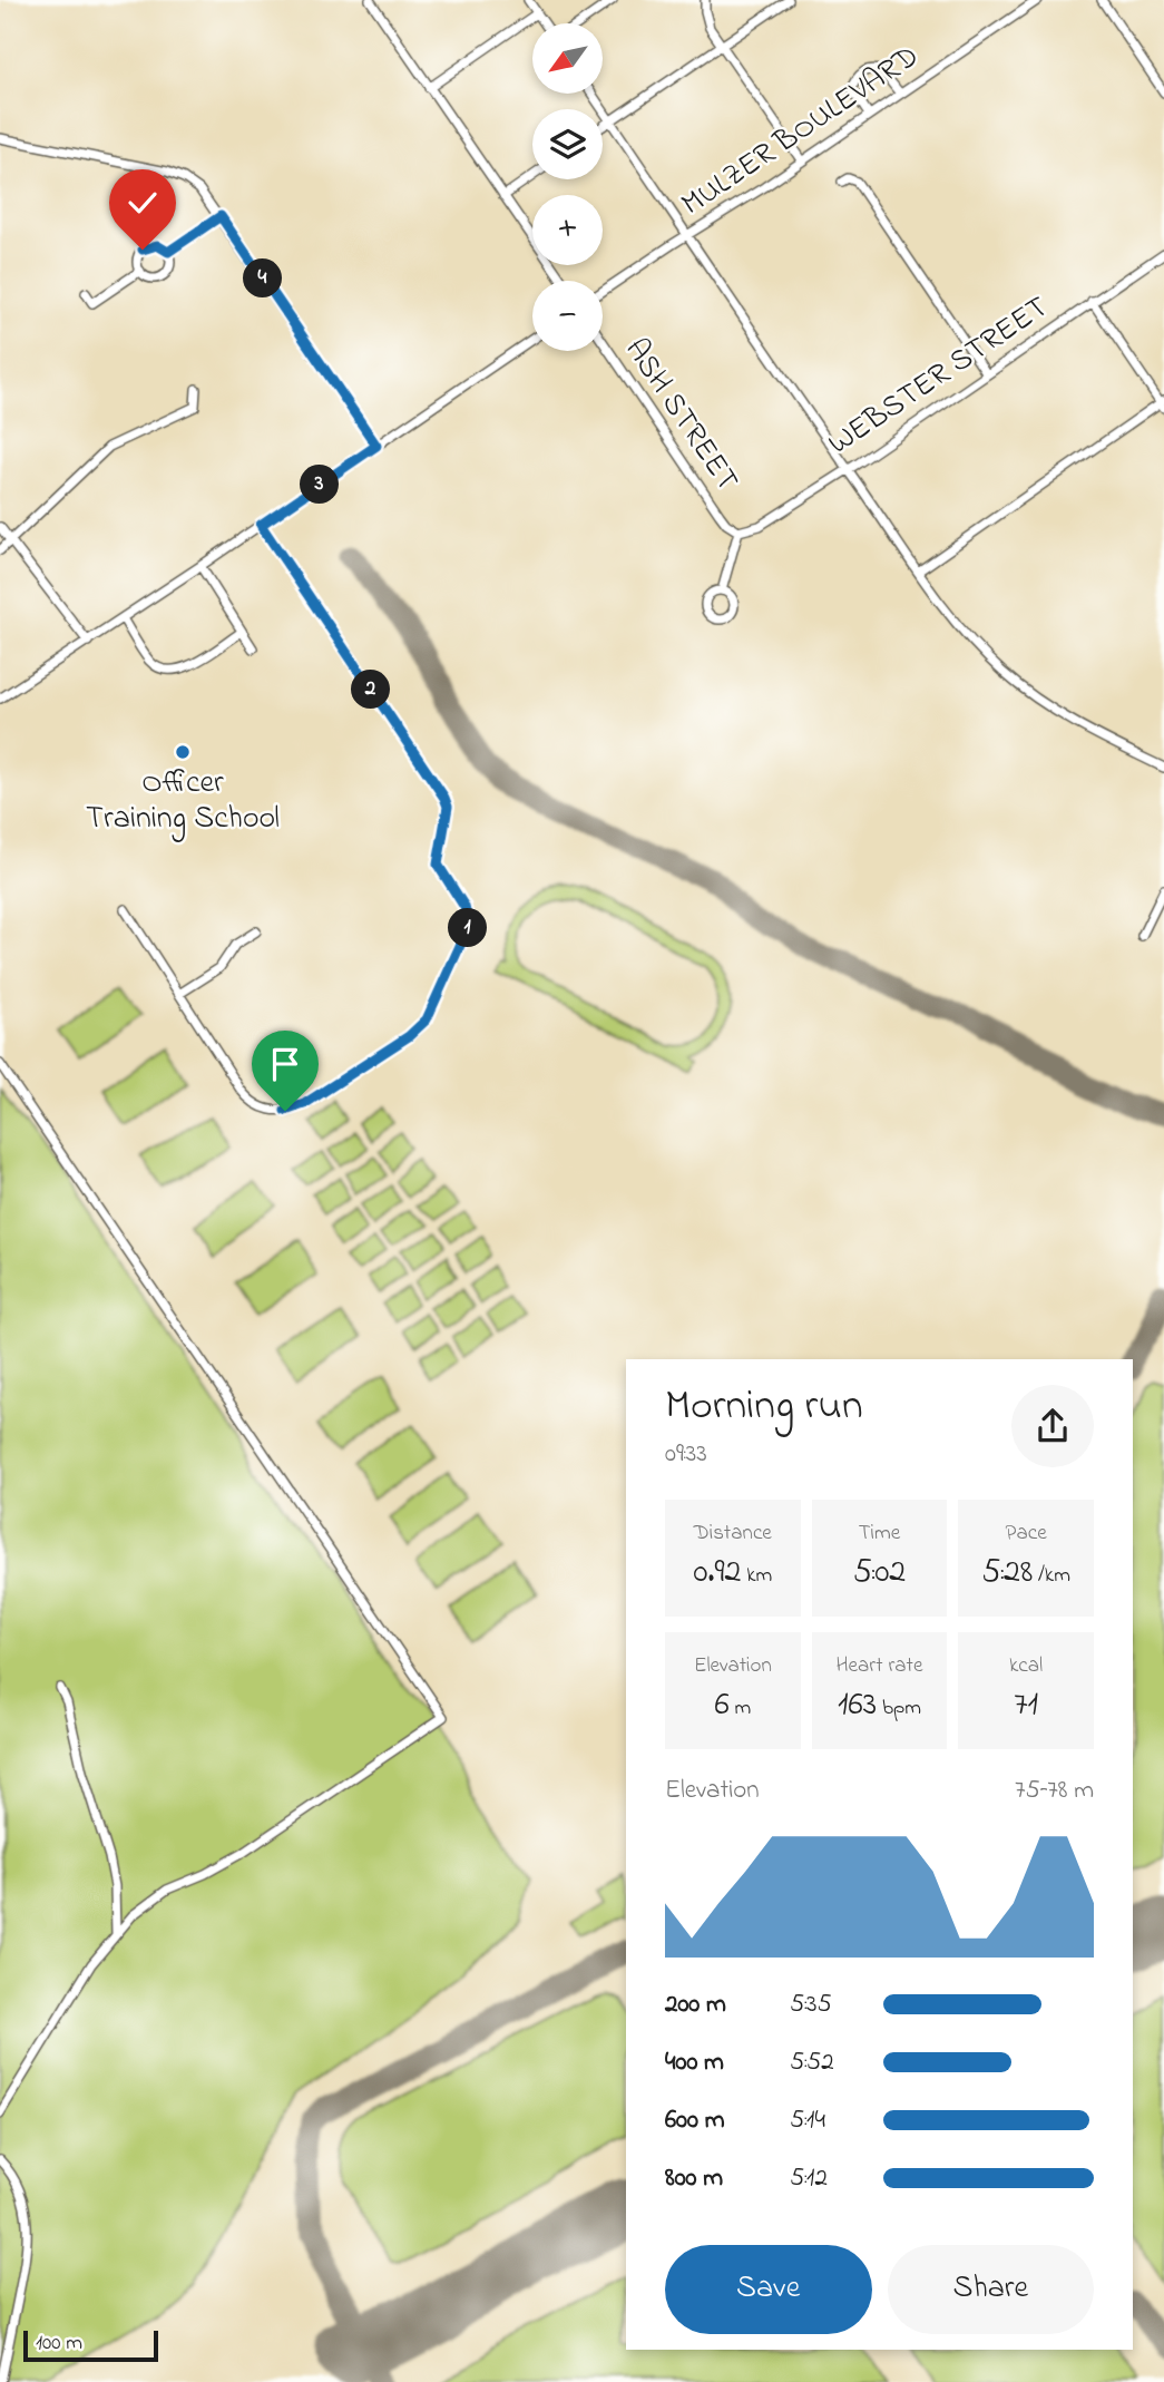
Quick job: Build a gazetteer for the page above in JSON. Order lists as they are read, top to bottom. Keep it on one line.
{"streets":{"street":["MULZER BOULEVARD","WEBSTER STREET","ASH STREET"]},"crossings":[["WEBSTER STREET","ASH STREET"]],"places":["Officer Training School"],"scale_bar":"100 m","north":"bottom left","page":{"map_buttons":["+","−"],"pins":["4","3","2","1"],"heading":["Morning run","09:33"],"stats":[["Distance","0.92 km"],["Time","5:02"],["Pace","5:28 /km"],["Elevation","6 m"],["Heart rate","163 bpm"],["kcal","71"]],"chart":["Elevation","75–78 m"],"list":[{"name":"200 m","note":"5:35"},{"name":"400 m","note":"5:52"},{"name":"600 m","note":"5:14"},{"name":"800 m","note":"5:12"}],"buttons":["Save","Share"],"scale":"100 m"}}
